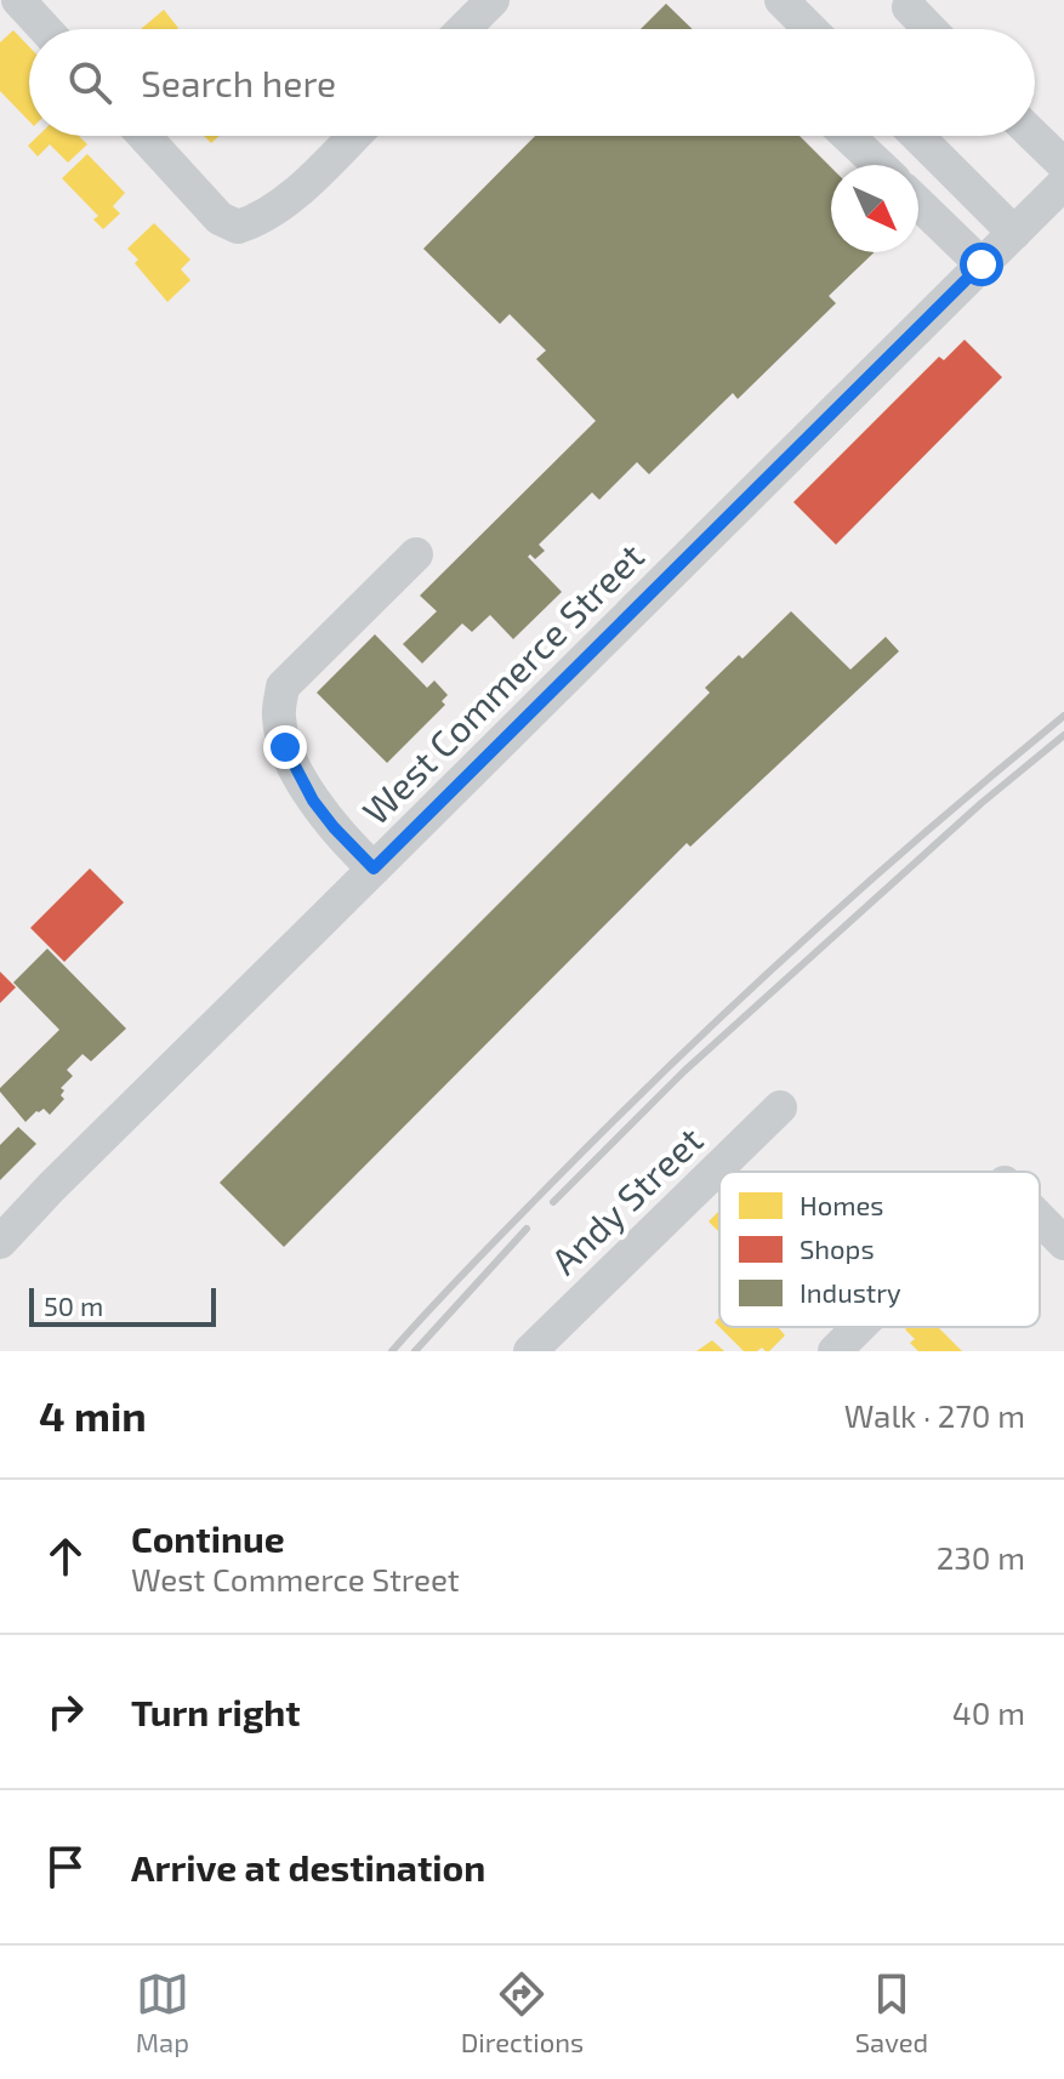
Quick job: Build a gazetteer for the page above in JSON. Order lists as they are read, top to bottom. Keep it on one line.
{"streets":{"street":["West Commerce Street","Andy Street"]},"legend":["Homes","Shops","Industry"],"scale_bar":"50 m","north":"bottom right","page":{"search":"Search here","scale":"50 m","heading":["4 min","Walk · 270 m"],"list":[["Continue","West Commerce Street","230 m"],["Turn right","40 m"],"Arrive at destination"],"nav":["Map","Directions","Saved"]}}
